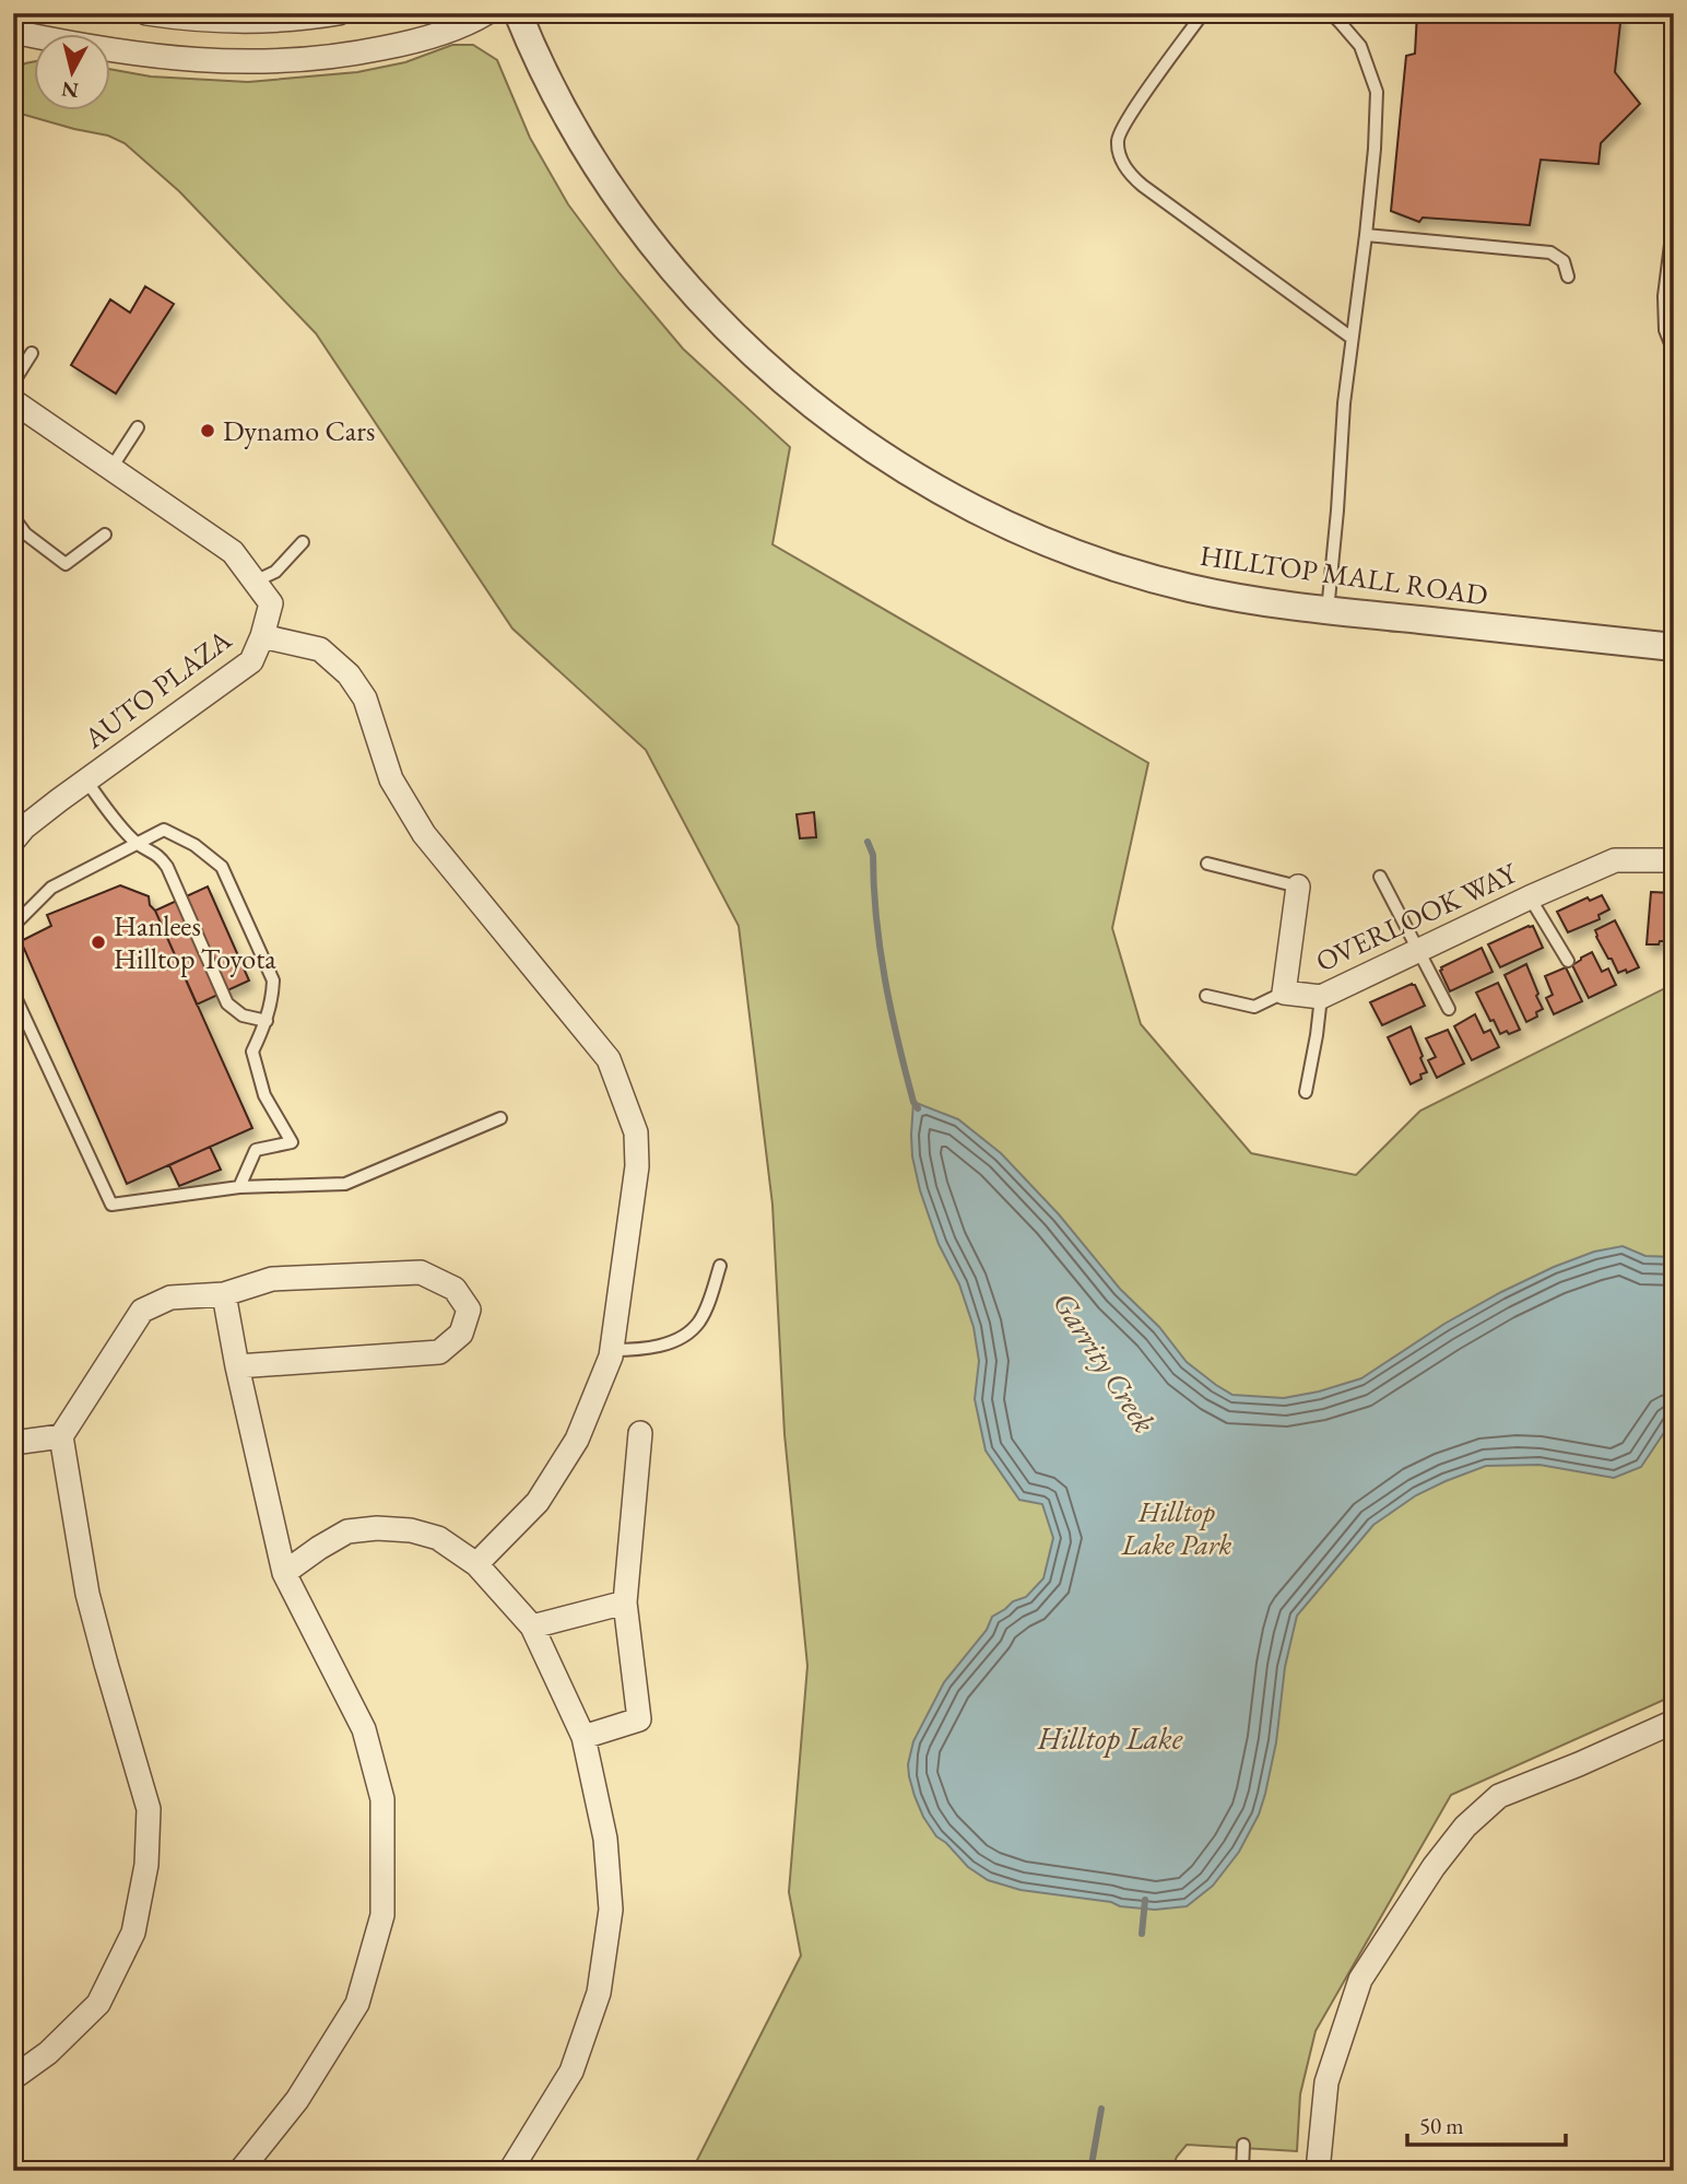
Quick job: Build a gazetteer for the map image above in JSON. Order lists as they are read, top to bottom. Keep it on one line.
{"streets":{"street":["HILLTOP MALL ROAD","AUTO PLAZA","OVERLOOK WAY"]},"water":["Garrity Creek","Hilltop Lake"],"parks":["Hilltop Lake Park"],"places":["Dynamo Cars","Hanlees Hilltop Toyota"],"scale_bar":"50 m","north":"bottom"}
